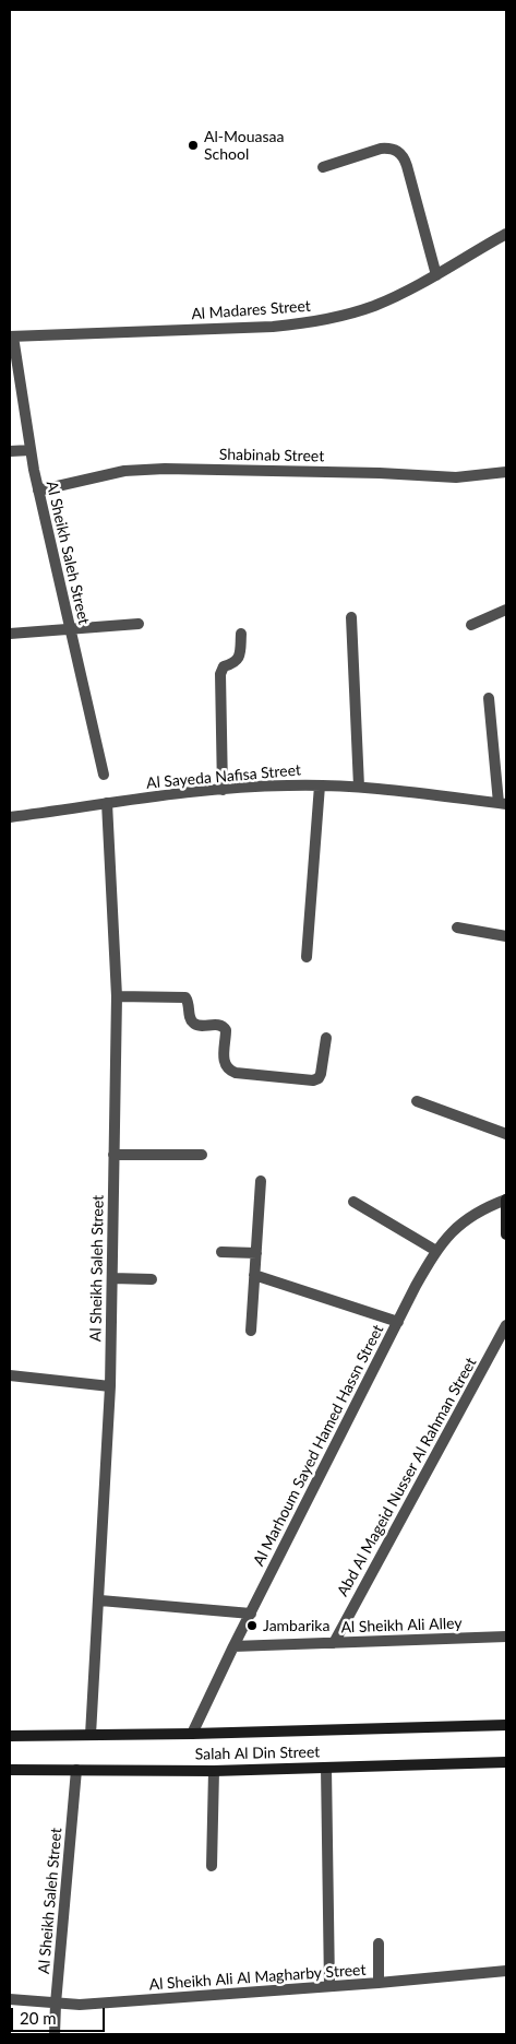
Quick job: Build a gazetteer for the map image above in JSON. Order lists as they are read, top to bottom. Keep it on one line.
{"streets":{"main road":["Salah Al Din Street"],"street":["Al Madares Street","Shabinab Street","Al Sheikh Saleh Street","Al Sayeda Nafisa Street","Al Marhoum Sayed Hamed Hassn Street","Abd Al Mageid Nusser Al Rahman Street","Al Sheikh Ali Alley","Al Sheikh Ali Al Magharby Street"]},"crossings":[["Al Madares Street","Al Sheikh Saleh Street"],["Shabinab Street","Al Sheikh Saleh Street"],["Al Sheikh Saleh Street","Al Sayeda Nafisa Street"],["Al Sheikh Saleh Street","Salah Al Din Street"],["Al Sheikh Saleh Street","Al Sheikh Ali Al Magharby Street"],["Al Marhoum Sayed Hamed Hassn Street","Al Sheikh Ali Alley"],["Al Marhoum Sayed Hamed Hassn Street","Salah Al Din Street"],["Abd Al Mageid Nusser Al Rahman Street","Al Sheikh Ali Alley"]],"places":["Al-Mouasaa School","Jambarika"],"scale_bar":"20 m"}
